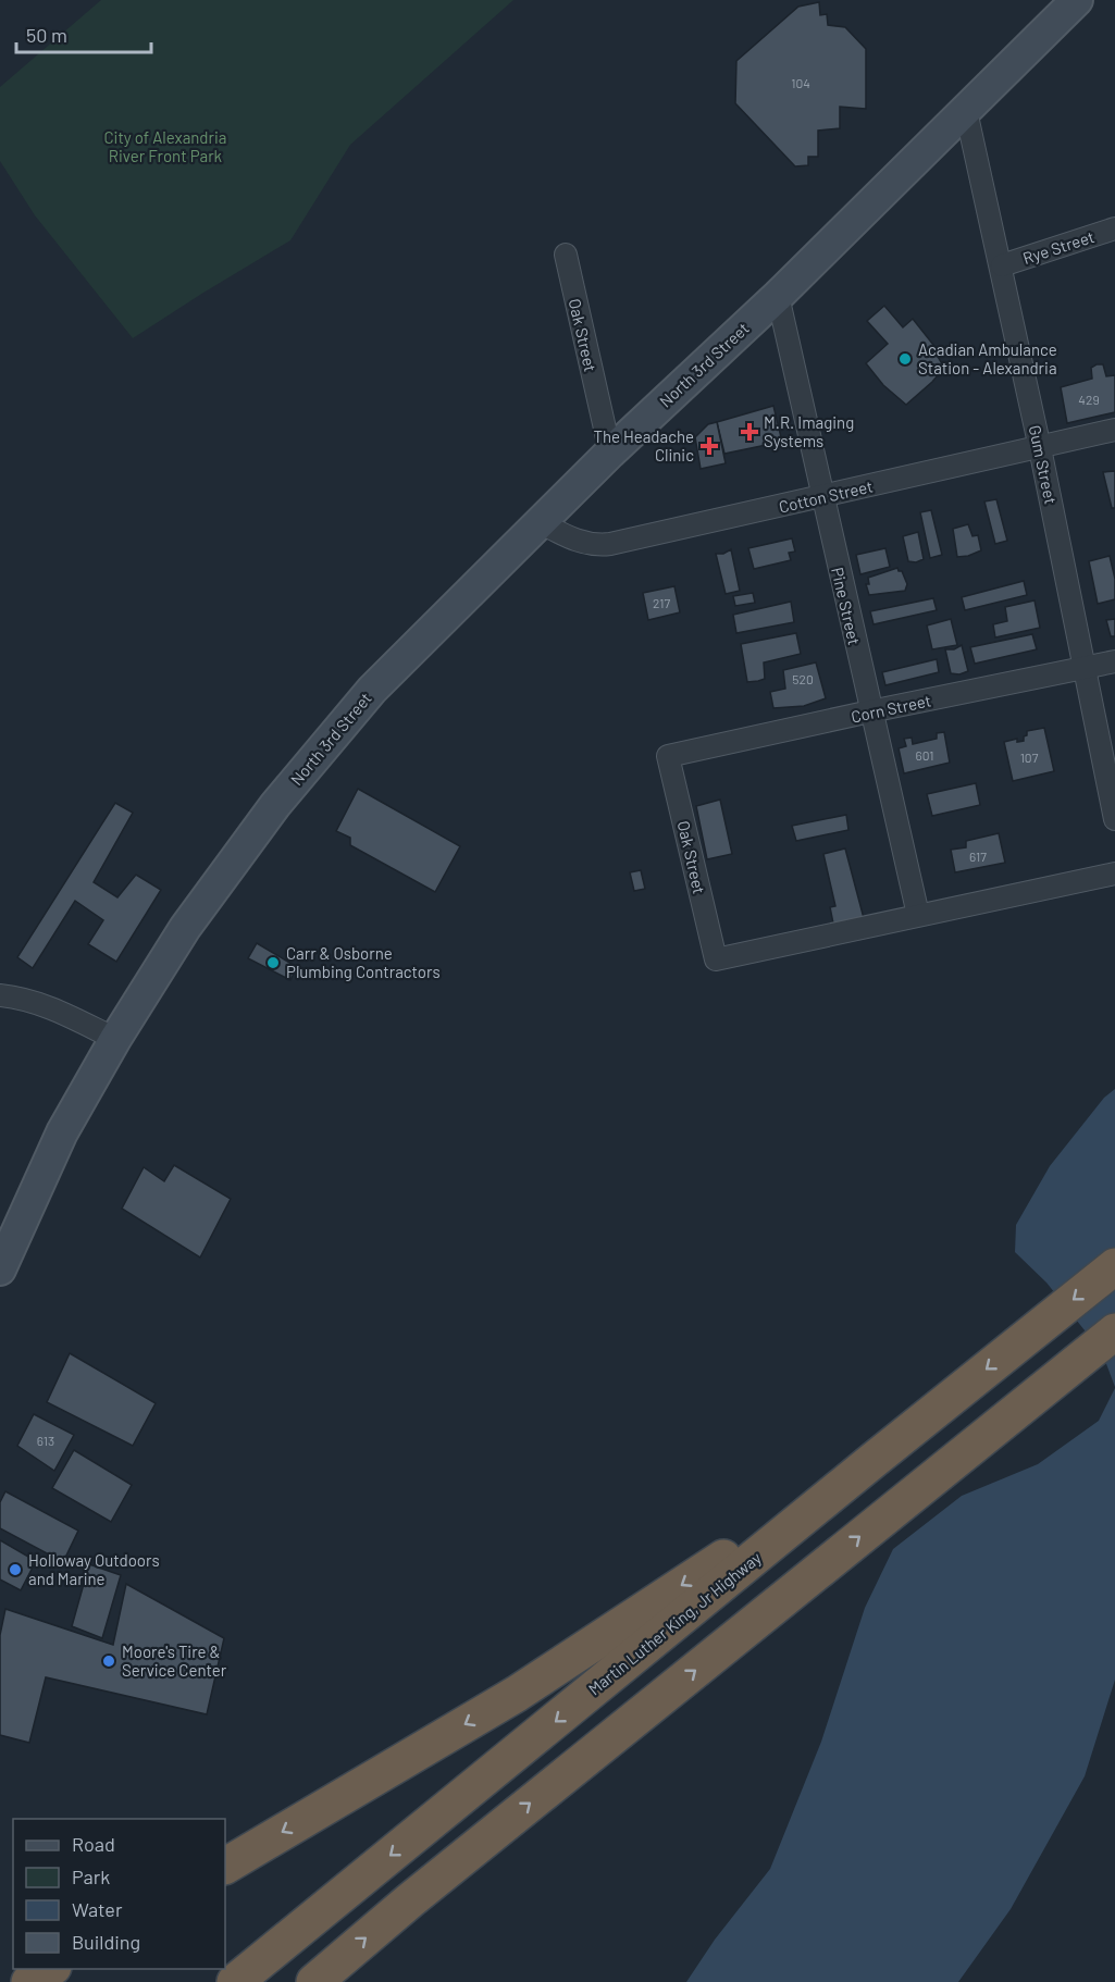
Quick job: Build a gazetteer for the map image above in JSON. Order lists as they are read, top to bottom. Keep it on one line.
{"streets":{"highway":["Martin Luther King, Jr Highway"],"main road":["North 3rd Street"],"street":["Rye Street","Oak Street","Gum Street","Cotton Street","Pine Street","Corn Street"]},"crossings":[["Rye Street","Gum Street"],["Oak Street","North 3rd Street"],["Oak Street","Pine Street"],["Oak Street","Corn Street"],["North 3rd Street","Gum Street"],["North 3rd Street","Cotton Street"],["North 3rd Street","Pine Street"],["Gum Street","Cotton Street"],["Gum Street","Corn Street"],["Cotton Street","Pine Street"],["Pine Street","Corn Street"]],"parks":["City of Alexandria River Front Park"],"places":{"other":["Acadian Ambulance Station - Alexandria","Carr & Osborne Plumbing Contractors","Holloway Outdoors and Marine","Moore's Tire & Service Center"],"health":["M.R. Imaging Systems","The Headache Clinic"]},"house_numbers":["104","429","217","520","601","107","617","613"],"legend":["Road","Park","Water","Building"],"scale_bar":"50 m"}
